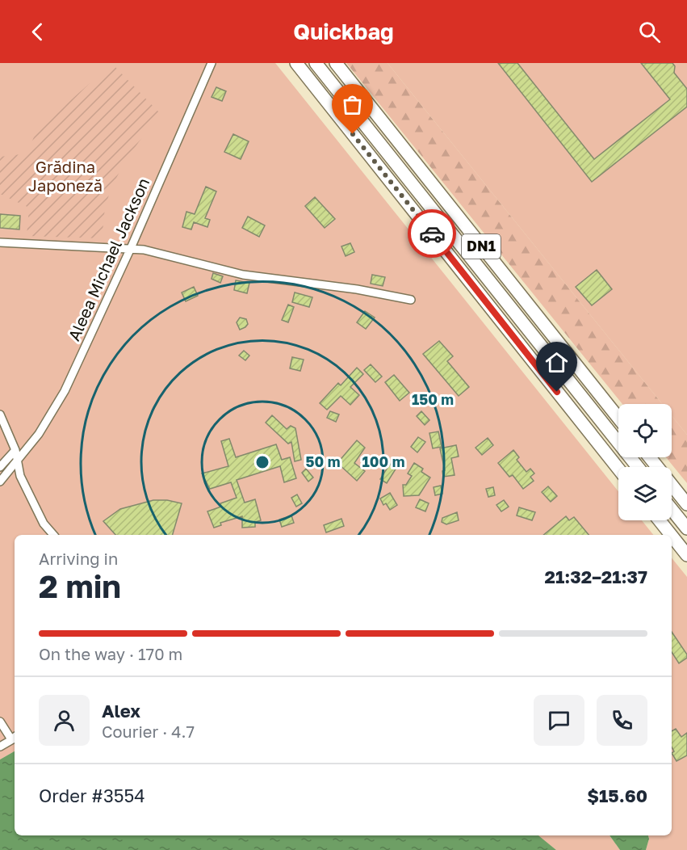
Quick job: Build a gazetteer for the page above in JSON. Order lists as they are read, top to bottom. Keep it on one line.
{"streets":{"main road":["DN1"],"street":["Aleea Michael Jackson"]},"parks":["Grădina Japoneză"],"page":{"header":"Quickbag","heading":["2 min","Arriving in","21:32–21:37"],"panel":["Alex","Courier · 4.7","Order #3554","$15.60"],"bar":"On the way · 170 m"},"rings":["150 m","50 m","100 m"]}
